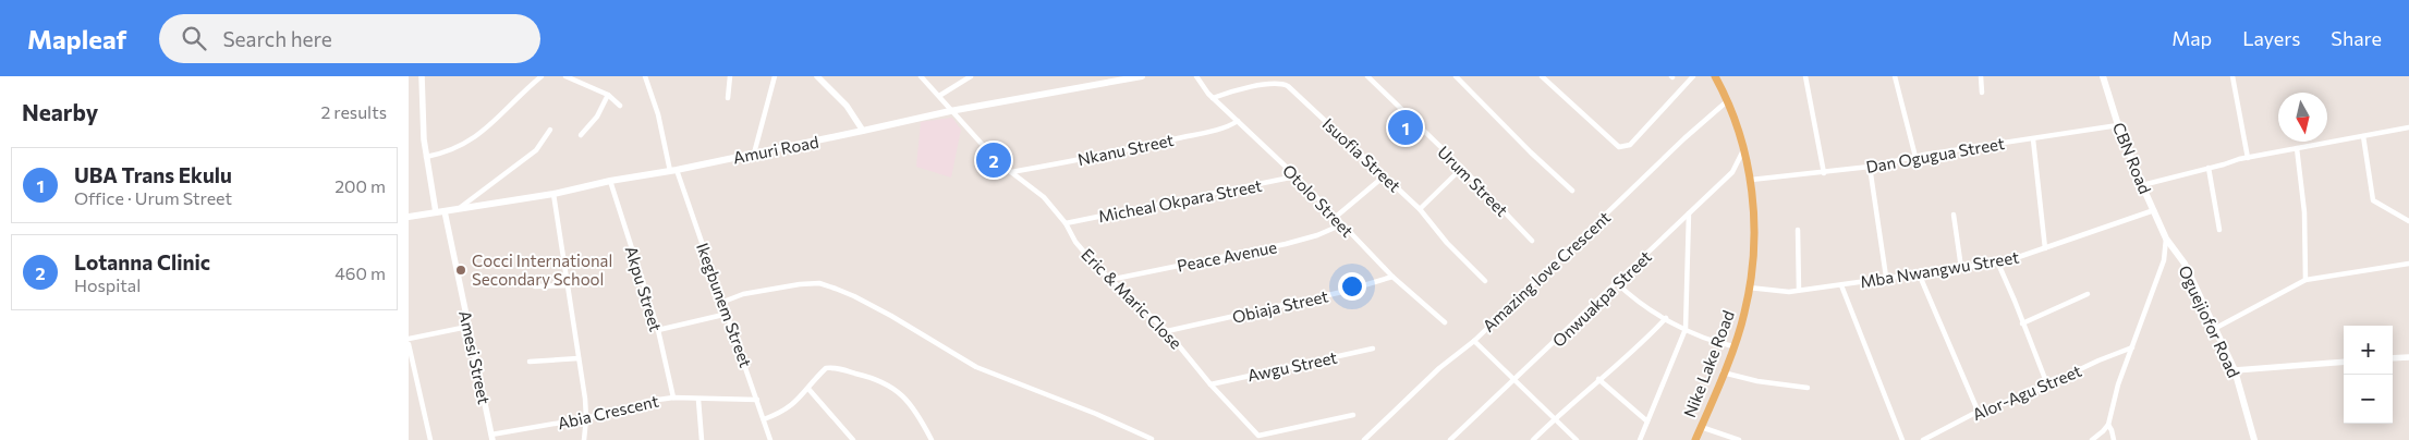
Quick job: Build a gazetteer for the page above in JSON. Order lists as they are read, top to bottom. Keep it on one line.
{"streets":{"main road":["Amuri Road","CBN Road","Oguejiofor Road","Nike Lake Road"],"street":["Nkanu Street","Isuofia Street","Dan Ogugua Street","Urum Street","Micheal Okpara Street","Otolo Street","Peace Avenue","Mba Nwangwu Street","Amazing love Crescent","Akpu Street","Eric & Maric Close","Onwuakpa Street","Ikegbunem Street","Obiaja Street","Amesi Street","Awgu Street","Alor-Agu Street","Abia Crescent"]},"crossings":[["Amuri Road","Akpu Street"],["Amuri Road","Eric & Maric Close"],["Amuri Road","Ikegbunem Street"],["Amuri Road","Amesi Street"],["Nkanu Street","Otolo Street"],["Nkanu Street","Eric & Maric Close"],["Isuofia Street","Otolo Street"],["Dan Ogugua Street","CBN Road"],["Dan Ogugua Street","Nike Lake Road"],["CBN Road","Mba Nwangwu Street"],["CBN Road","Oguejiofor Road"],["Micheal Okpara Street","Otolo Street"],["Micheal Okpara Street","Eric & Maric Close"],["Otolo Street","Peace Avenue"],["Otolo Street","Obiaja Street"],["Peace Avenue","Eric & Maric Close"],["Mba Nwangwu Street","Nike Lake Road"],["Amazing love Crescent","Nike Lake Road"],["Akpu Street","Abia Crescent"],["Eric & Maric Close","Obiaja Street"],["Eric & Maric Close","Awgu Street"],["Onwuakpa Street","Nike Lake Road"],["Ikegbunem Street","Abia Crescent"],["Amesi Street","Abia Crescent"]],"places":["Cocci International Secondary School"],"north":"bottom","page":{"header":"Mapleaf","search":"Search here","nav":["Map","Layers","Share"],"heading":["Nearby","2 results"],"pins":["1","2"],"list":[{"mark":"1","name":"UBA Trans Ekulu","note":"Office · Urum Street","value":"200 m"},{"mark":"2","name":"Lotanna Clinic","note":"Hospital","value":"460 m"}],"map_buttons":["+","−"]}}
